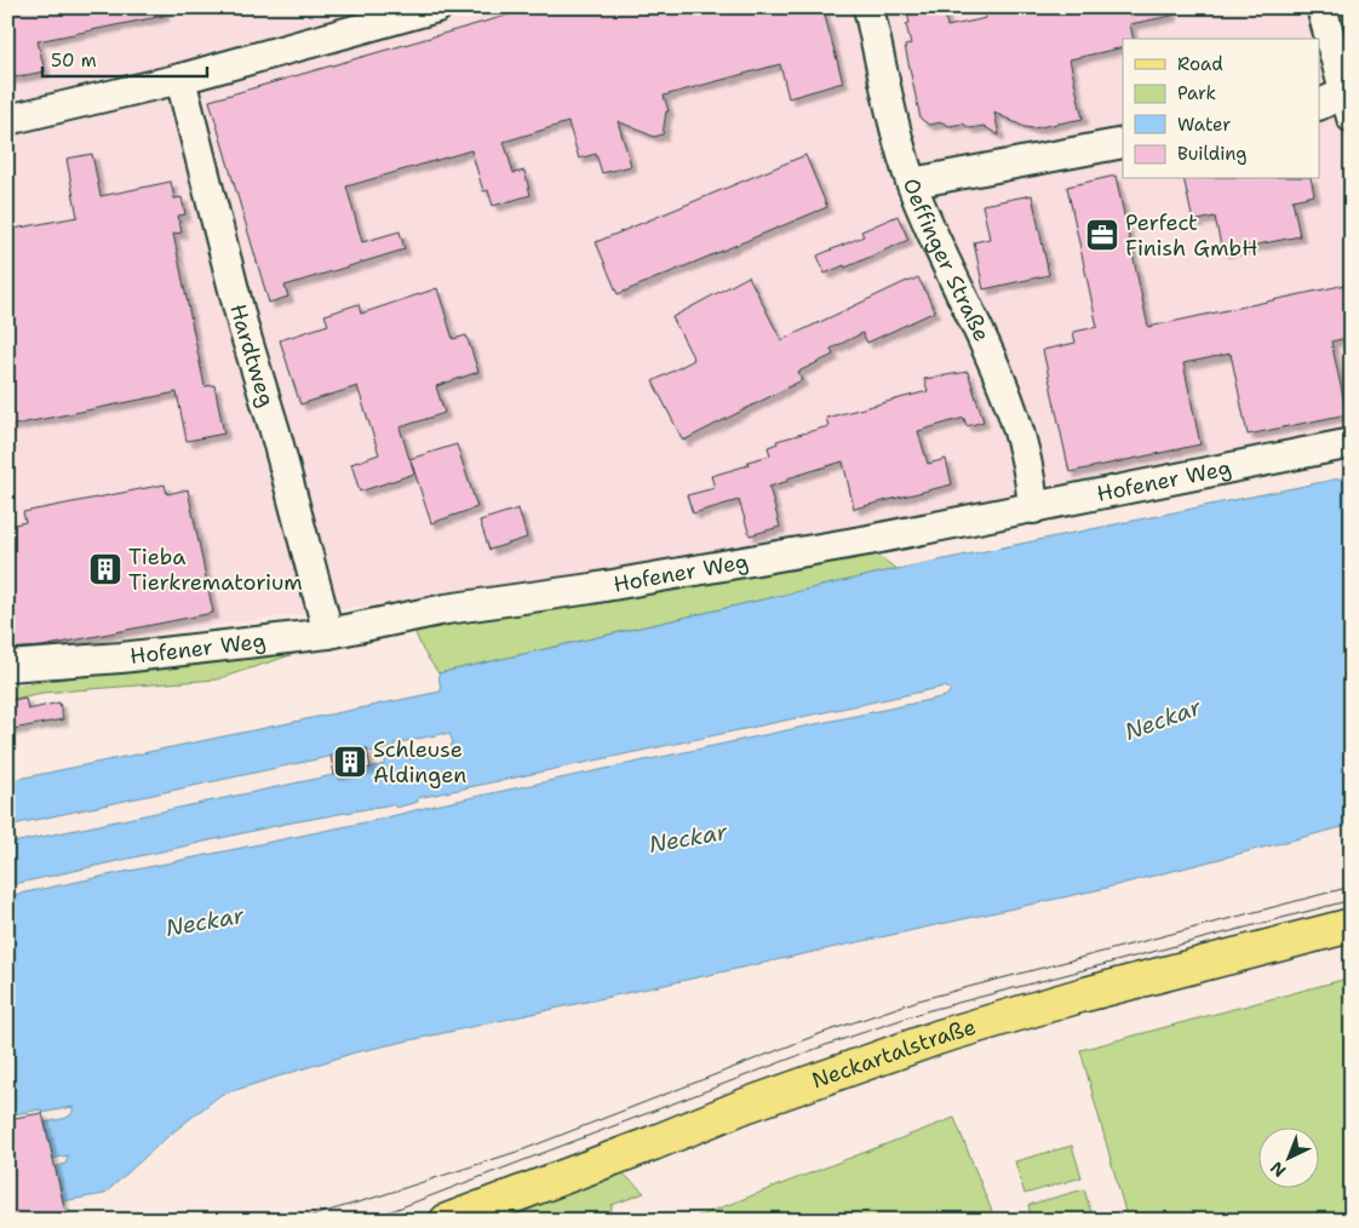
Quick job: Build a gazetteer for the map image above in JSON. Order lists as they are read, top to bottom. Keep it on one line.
{"streets":{"main road":["Neckartalstraße"],"street":["Oeffinger Straße","Hardtweg","Hofener Weg"]},"crossings":[["Oeffinger Straße","Hofener Weg"],["Hardtweg","Hofener Weg"]],"water":["Neckar"],"places":{"office":["Perfect Finish GmbH"],"building":["Tieba Tierkrematorium","Schleuse Aldingen"]},"legend":["Road","Park","Water","Building"],"scale_bar":"50 m","north":"bottom left"}
